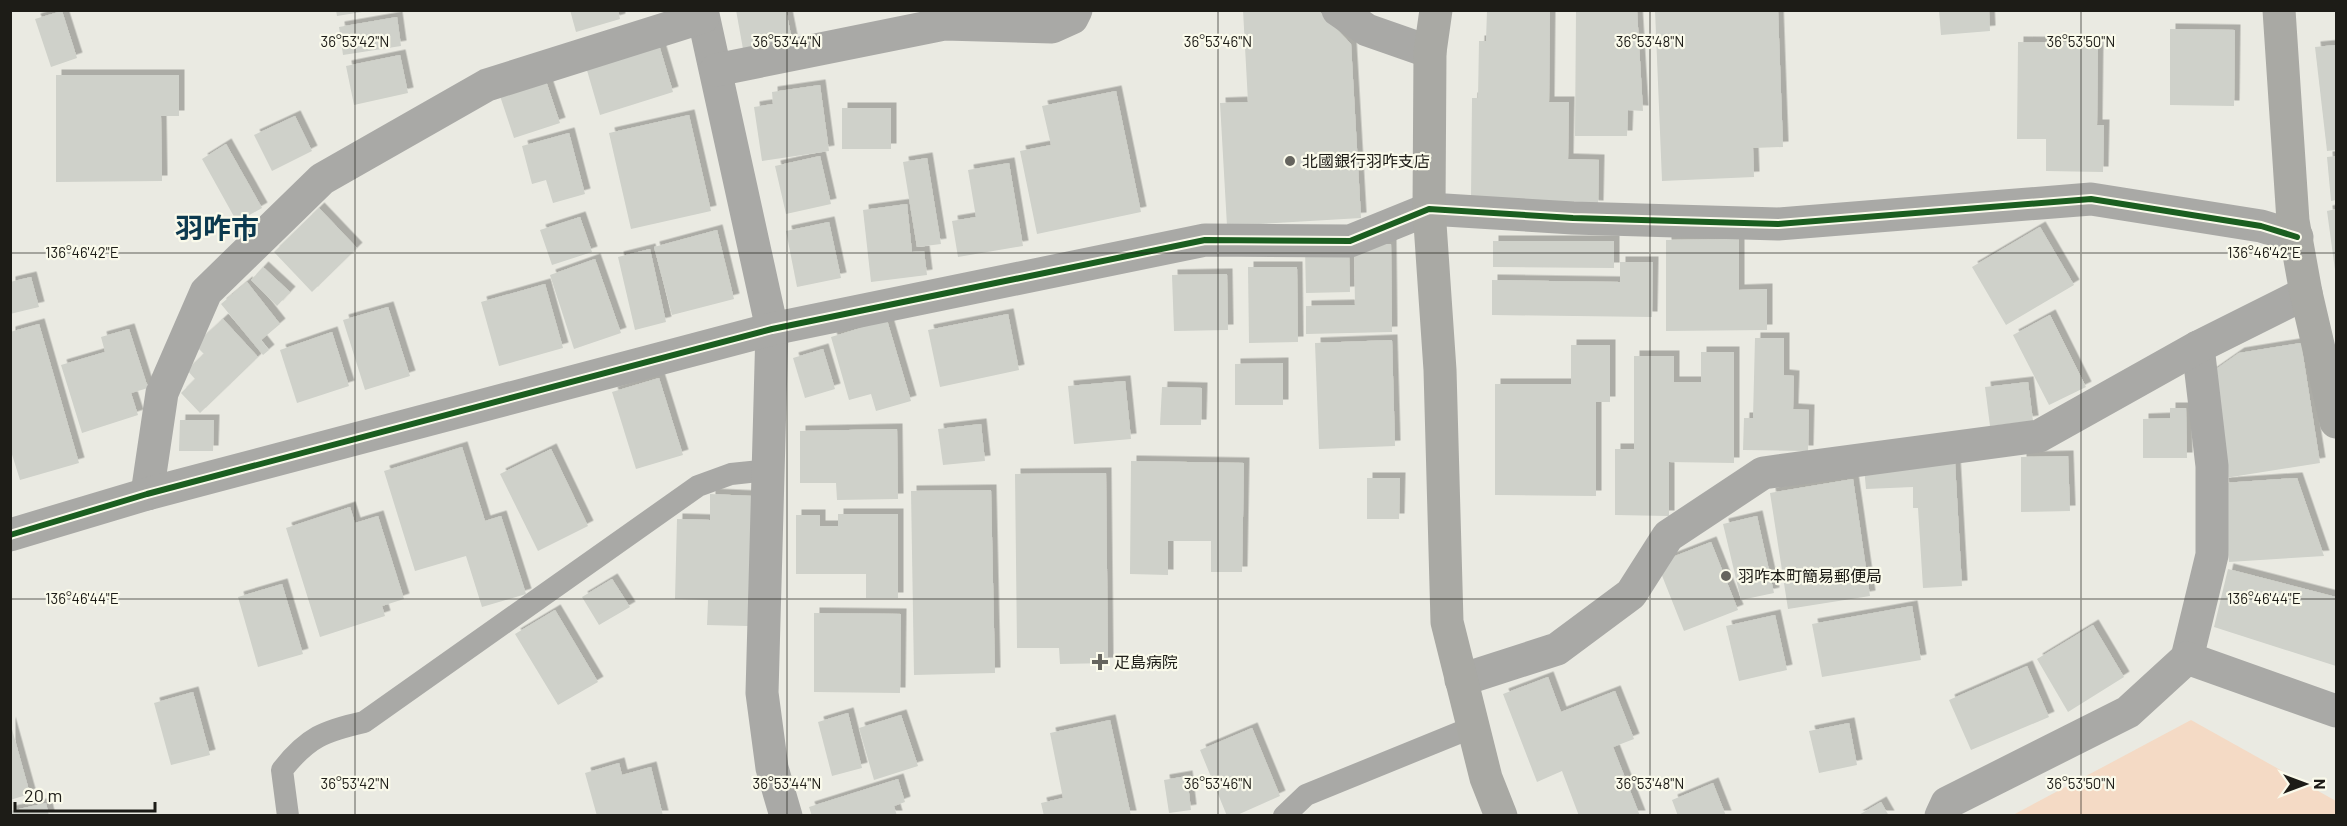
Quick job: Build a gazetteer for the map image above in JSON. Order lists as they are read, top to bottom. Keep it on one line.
{"districts":["羽咋市"],"places":{"other":["北國銀行羽咋支店","羽咋本町簡易郵便局"],"health":["疋島病院"]},"scale_bar":"20 m","north":"right","coordinates":["36°53'42\"N","36°53'44\"N","36°53'46\"N","36°53'48\"N","36°53'50\"N","136°46'42\"E","136°46'44\"E"]}
